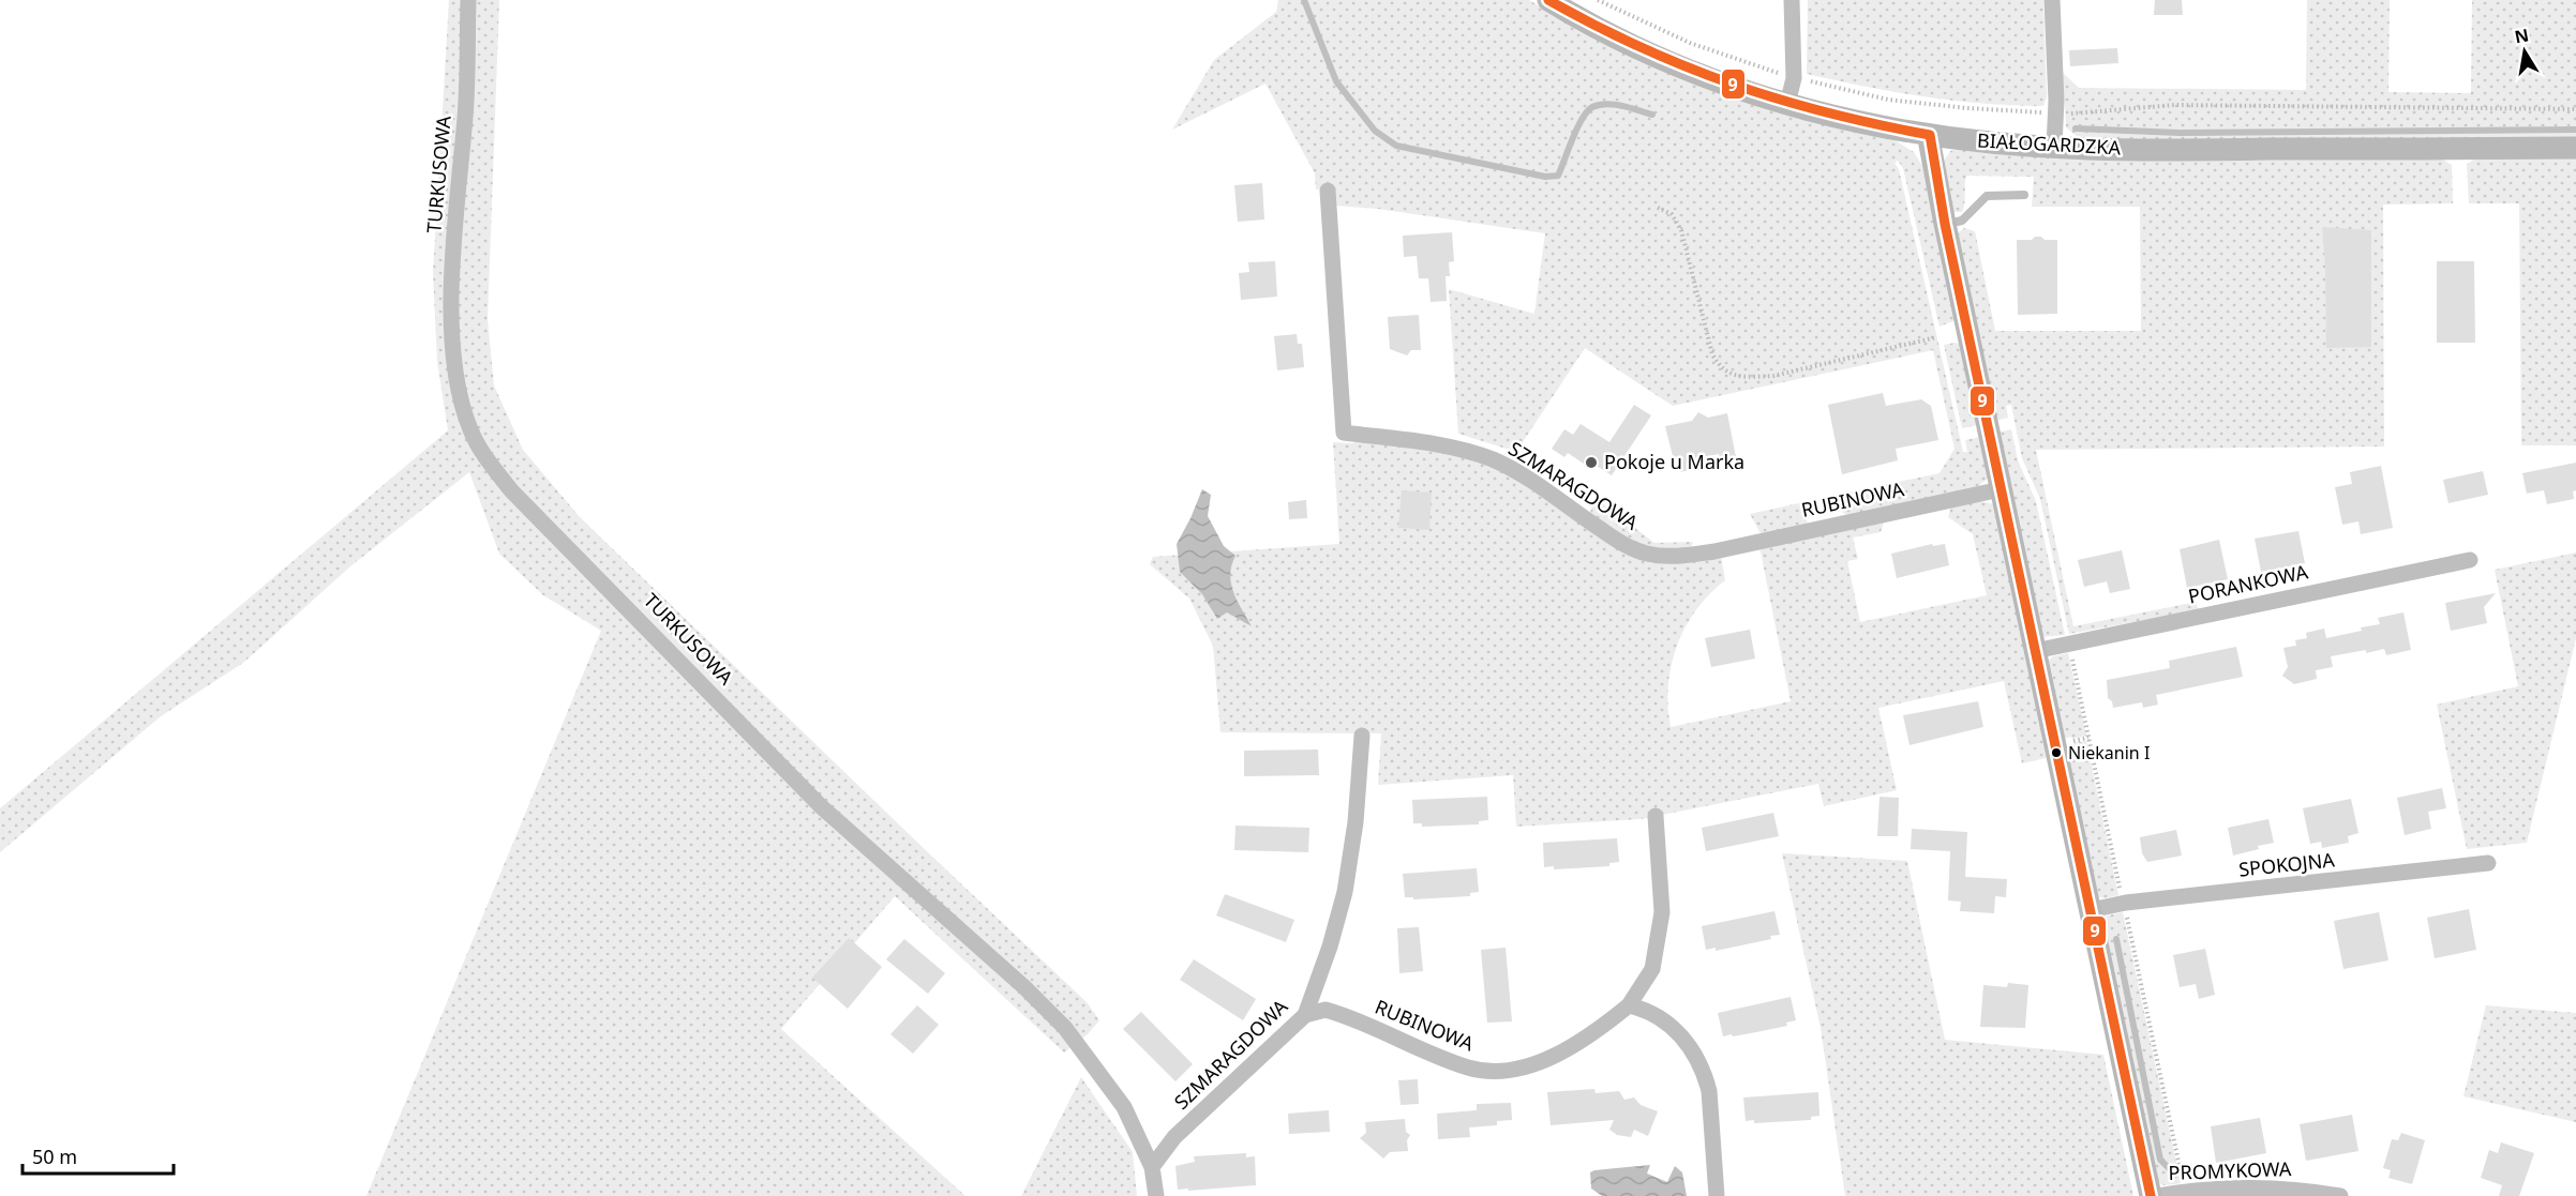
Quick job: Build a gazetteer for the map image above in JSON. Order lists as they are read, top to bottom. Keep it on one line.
{"streets":{"street":["BIAŁOGARDZKA","TURKUSOWA","SZMARAGDOWA","RUBINOWA","PORANKOWA","SPOKOJNA","PROMYKOWA"]},"crossings":[["TURKUSOWA","SZMARAGDOWA"],["SZMARAGDOWA","RUBINOWA"]],"places":["Pokoje u Marka","Niekanin I"],"lines":["transit line 9"],"scale_bar":"50 m","north":"top"}
